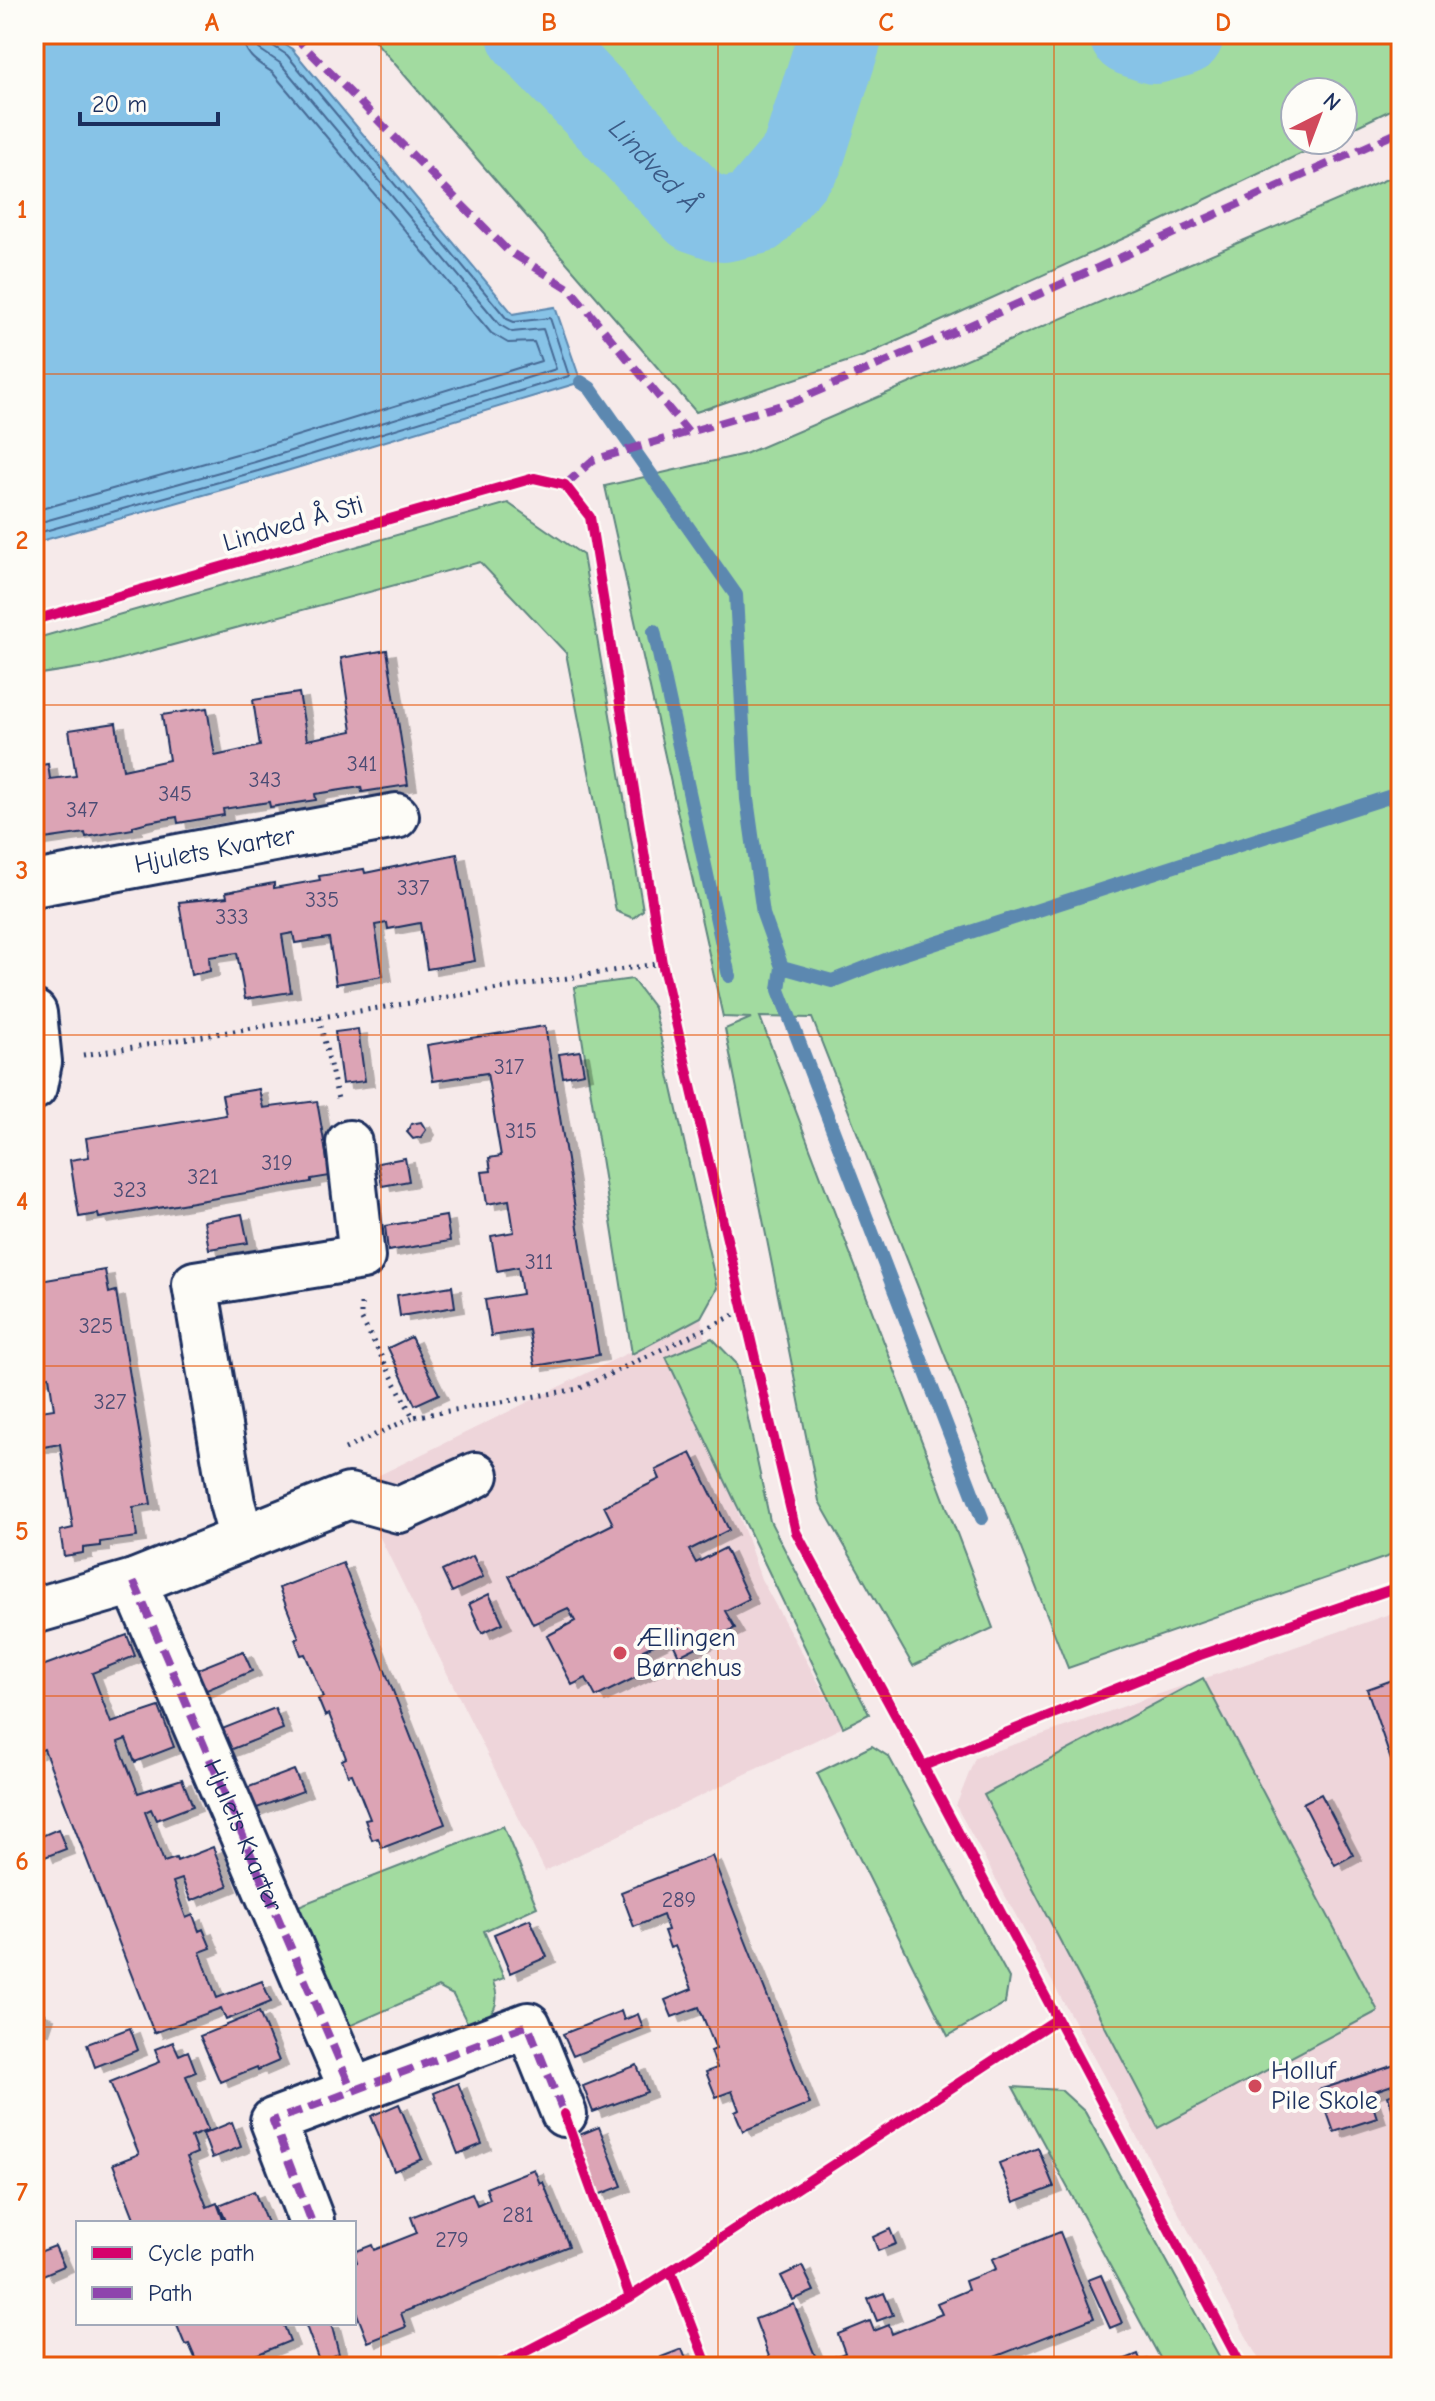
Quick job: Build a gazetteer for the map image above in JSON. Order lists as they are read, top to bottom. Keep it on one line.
{"streets":{"street":["Hjulets Kvarter"],"cycle path":["Lindved Å Sti"]},"water":["Lindved Å"],"places":["Ællingen Børnehus","Holluf Pile Skole"],"house_numbers":["341","343","345","347","337","335","333","317","315","319","321","323","311","325","327","289","281","279"],"legend":["Cycle path","Path"],"scale_bar":"20 m","north":"top right","grid":{"columns":["A","B","C","D"],"rows":["1","2","3","4","5","6","7"]}}
